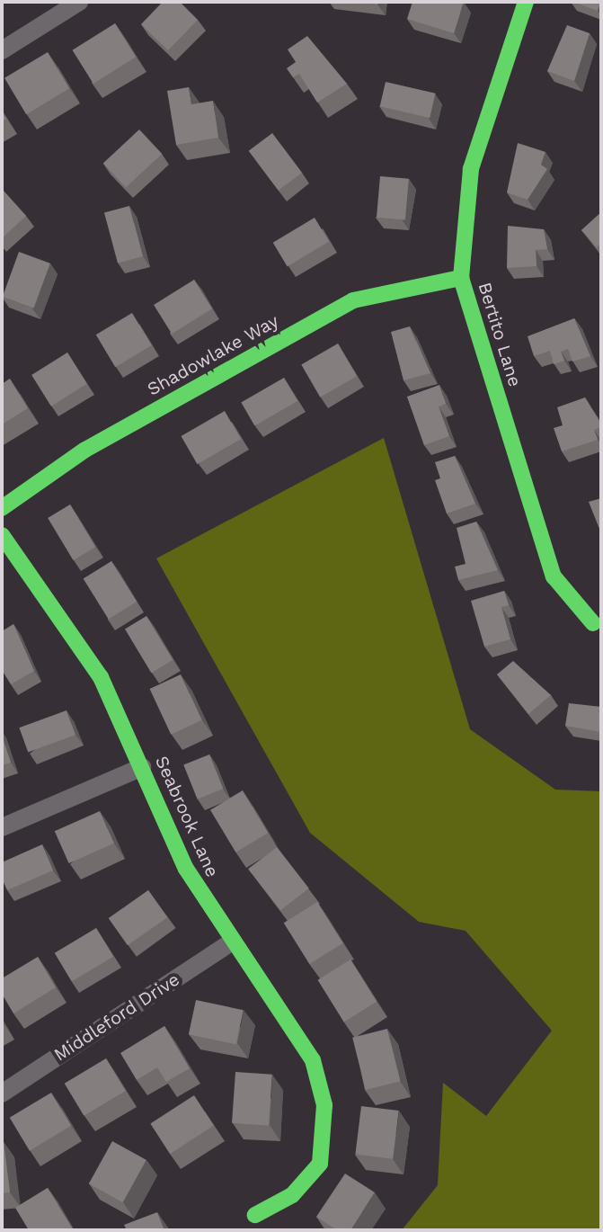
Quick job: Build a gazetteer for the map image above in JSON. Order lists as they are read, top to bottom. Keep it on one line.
{"streets":{"street":["Bertito Lane","Shadowlake Way","Seabrook Lane","Middleford Drive"]},"crossings":[["Bertito Lane","Shadowlake Way"],["Seabrook Lane","Middleford Drive"]]}
